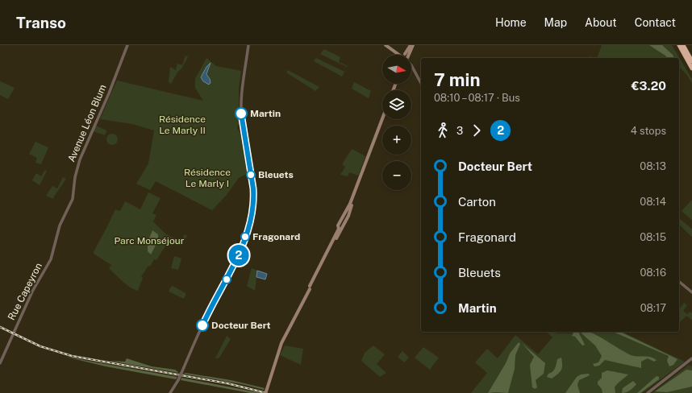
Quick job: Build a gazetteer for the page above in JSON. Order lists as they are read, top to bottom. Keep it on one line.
{"streets":{"street":["Avenue Léon Blum","Rue Capeyron"]},"crossings":[["Avenue Léon Blum","Rue Capeyron"]],"parks":["Résidence Le Marly II","Résidence Le Marly I","Parc Monséjour"],"places":["Martin","Bleuets","Fragonard","Docteur Bert"],"lines":["bus line 2"],"north":"right","page":{"header":"Transo","nav":["Home","Map","About","Contact"],"on_map":"2","map_buttons":["+","−"],"heading":["7 min","08:10 – 08:17 · Bus","€3.20"],"legs":["3","2","4 stops"],"list":[{"name":"Docteur Bert","value":"08:13"},{"name":"Carton","value":"08:14"},{"name":"Fragonard","value":"08:15"},{"name":"Bleuets","value":"08:16"},{"name":"Martin","value":"08:17"}]}}
